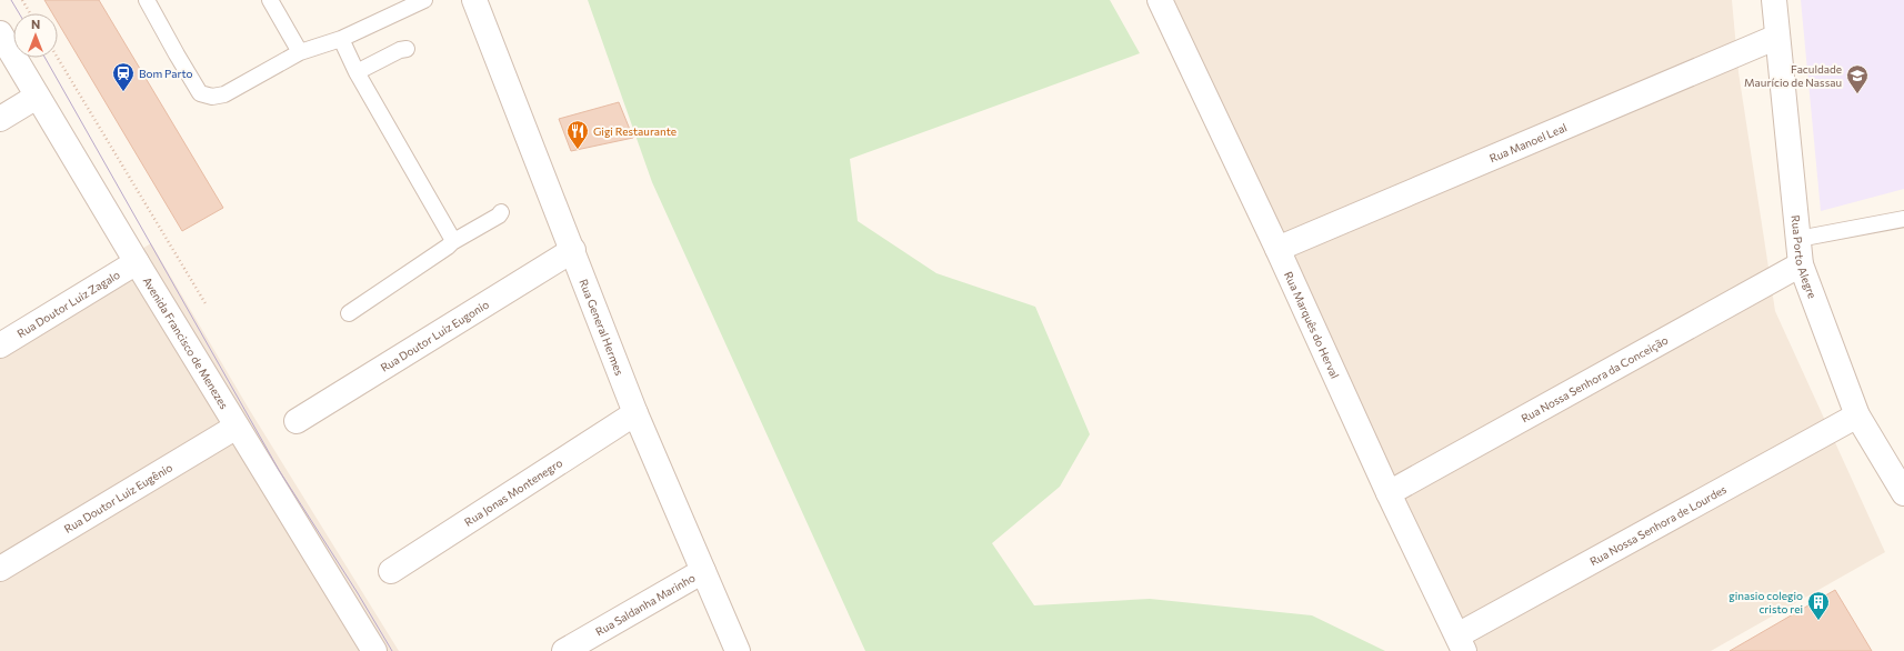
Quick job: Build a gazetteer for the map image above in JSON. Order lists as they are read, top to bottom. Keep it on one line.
{"streets":{"street":["Rua Manoel Leal","Rua Porto Alegre","Rua Doutor Luiz Zagalo","Rua Marquês do Herval","Rua General Hermes","Rua Doutor Luiz Eugonio","Avenida Francisco de Menezes","Rua Nossa Senhora da Conceição","Rua Jonas Montenegro","Rua Doutor Luiz Eugênio","Rua Nossa Senhora de Lourdes","Rua Saldanha Marinho"]},"crossings":[["Rua Manoel Leal","Rua Porto Alegre"],["Rua Manoel Leal","Rua Marquês do Herval"],["Rua Porto Alegre","Rua Nossa Senhora da Conceição"],["Rua Porto Alegre","Rua Nossa Senhora de Lourdes"],["Rua Doutor Luiz Zagalo","Avenida Francisco de Menezes"],["Rua Marquês do Herval","Rua Nossa Senhora da Conceição"],["Rua Marquês do Herval","Rua Nossa Senhora de Lourdes"],["Rua General Hermes","Rua Doutor Luiz Eugonio"],["Rua General Hermes","Rua Jonas Montenegro"],["Rua General Hermes","Rua Saldanha Marinho"],["Avenida Francisco de Menezes","Rua Doutor Luiz Eugênio"]],"places":{"station":["Bom Parto"],"school or university":["Faculdade Maurício de Nassau"],"restaurant":["Gigi Restaurante"],"building":["ginasio colegio cristo rei"]},"north":"top"}
